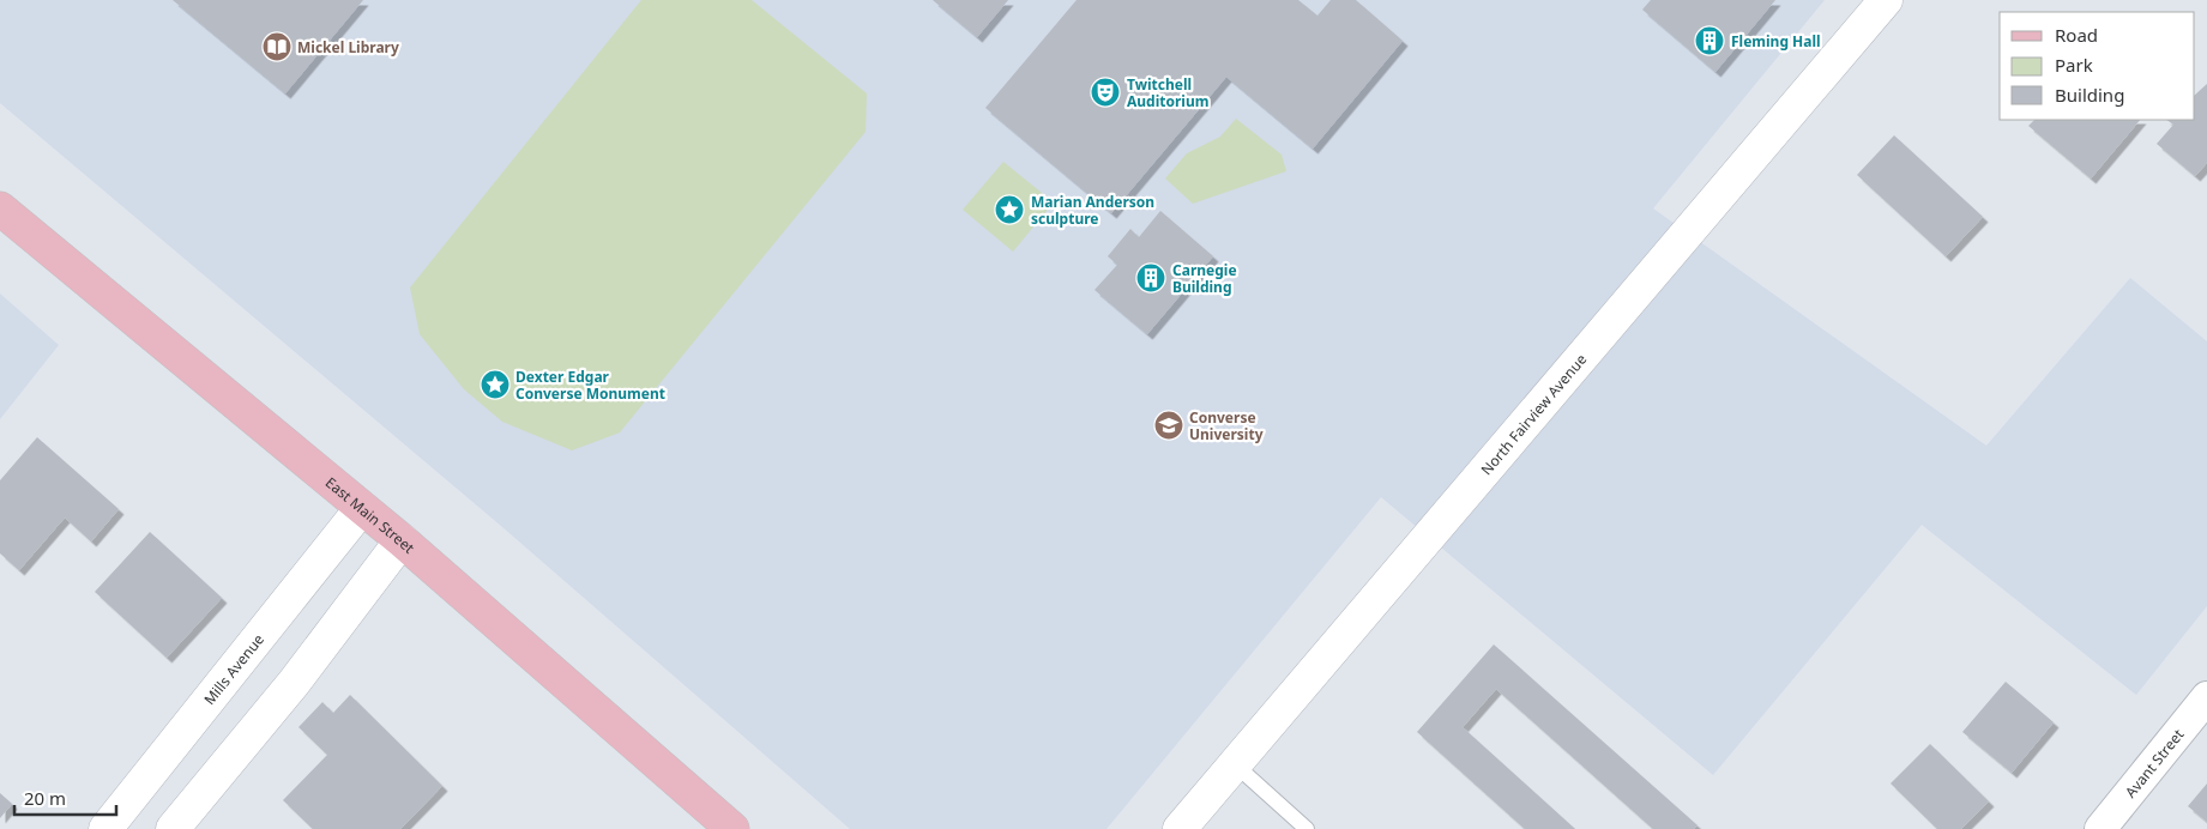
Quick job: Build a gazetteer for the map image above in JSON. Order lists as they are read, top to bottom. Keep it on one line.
{"streets":{"main road":["East Main Street"],"street":["North Fairview Avenue","Mills Avenue","Avant Street"]},"crossings":[["East Main Street","Mills Avenue"]],"places":{"building":["Fleming Hall","Carnegie Building"],"library":["Mickel Library"],"theatre":["Twitchell Auditorium"],"place":["Marian Anderson sculpture","Dexter Edgar Converse Monument"],"school or university":["Converse University"]},"legend":["Road","Park","Building"],"scale_bar":"20 m"}
